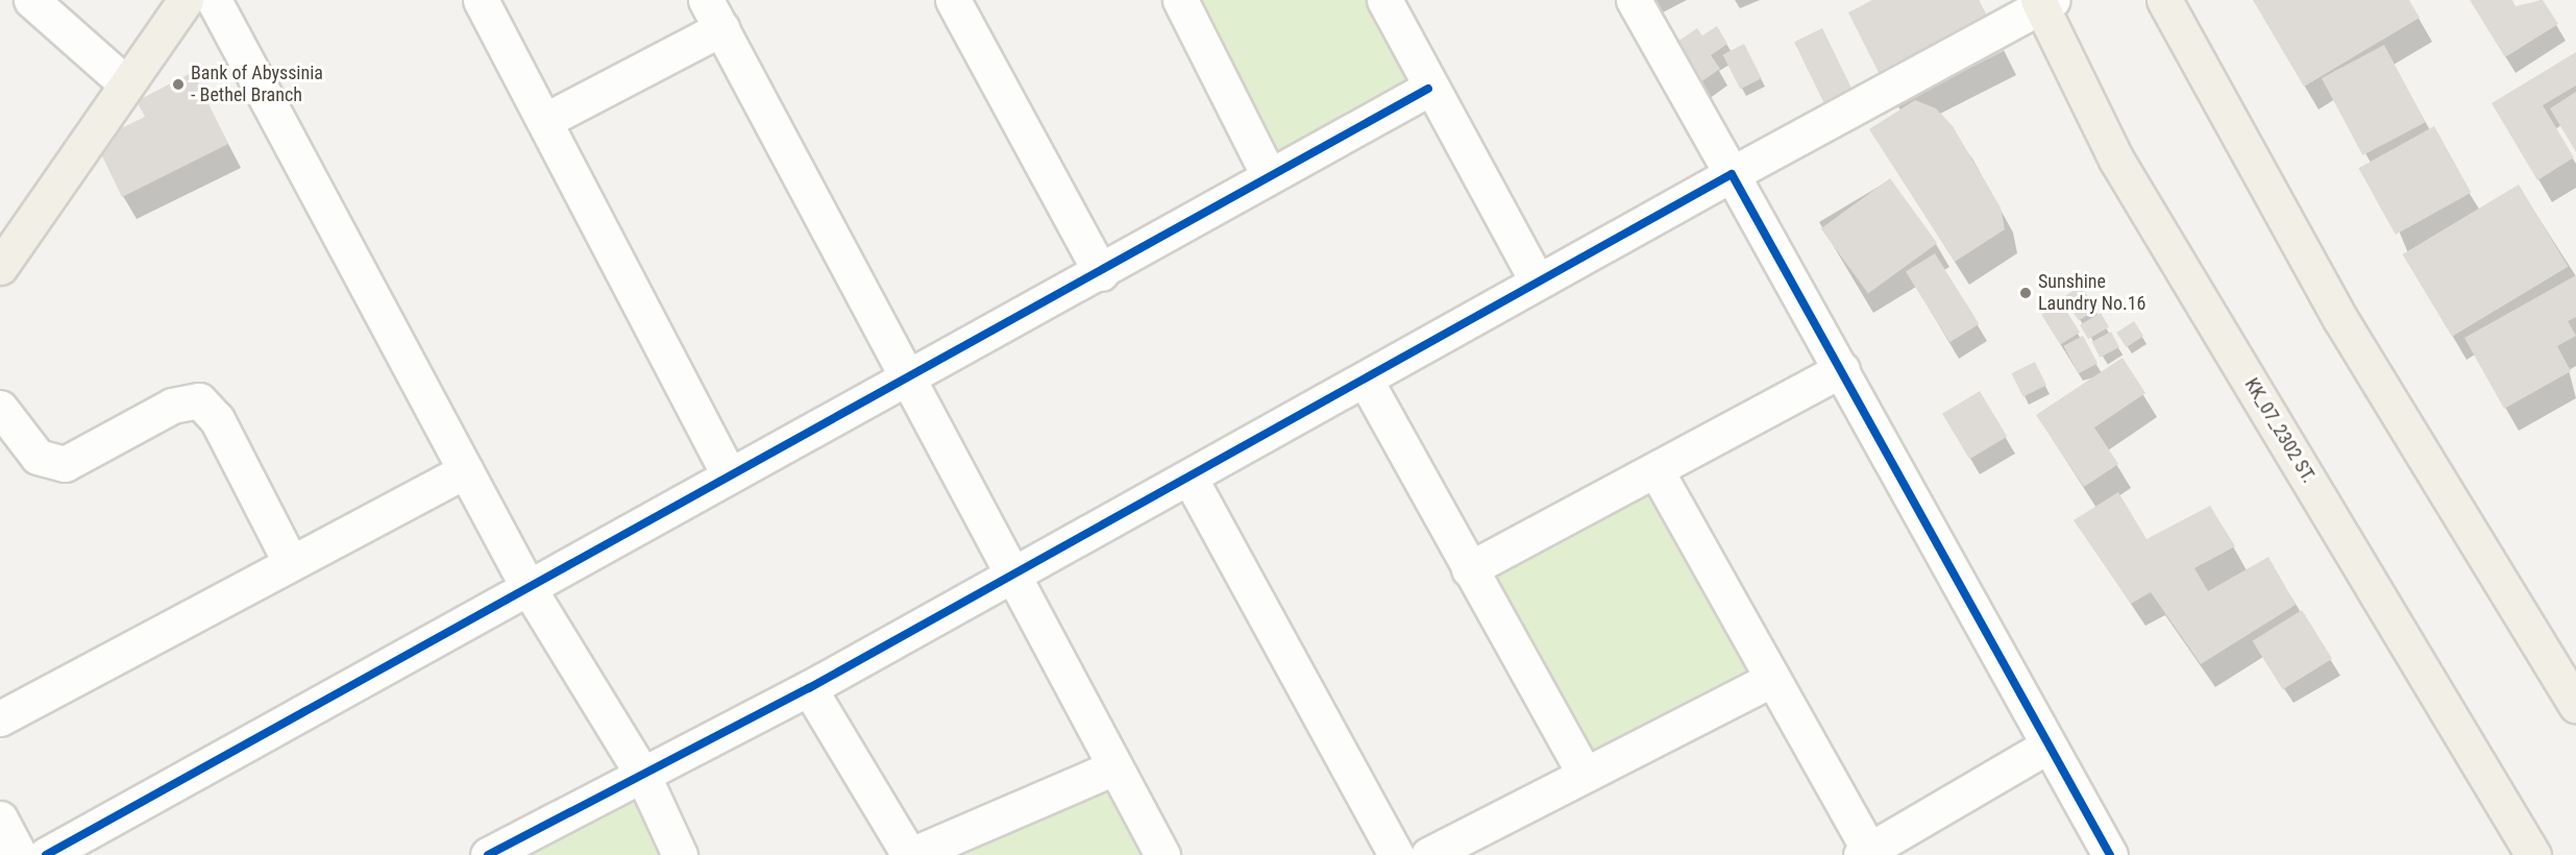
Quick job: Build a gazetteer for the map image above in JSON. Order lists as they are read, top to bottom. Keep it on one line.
{"streets":{"main road":["KK_07_2302 ST."]},"places":["Bank of Abyssinia - Bethel Branch","Sunshine Laundry No.16"]}
